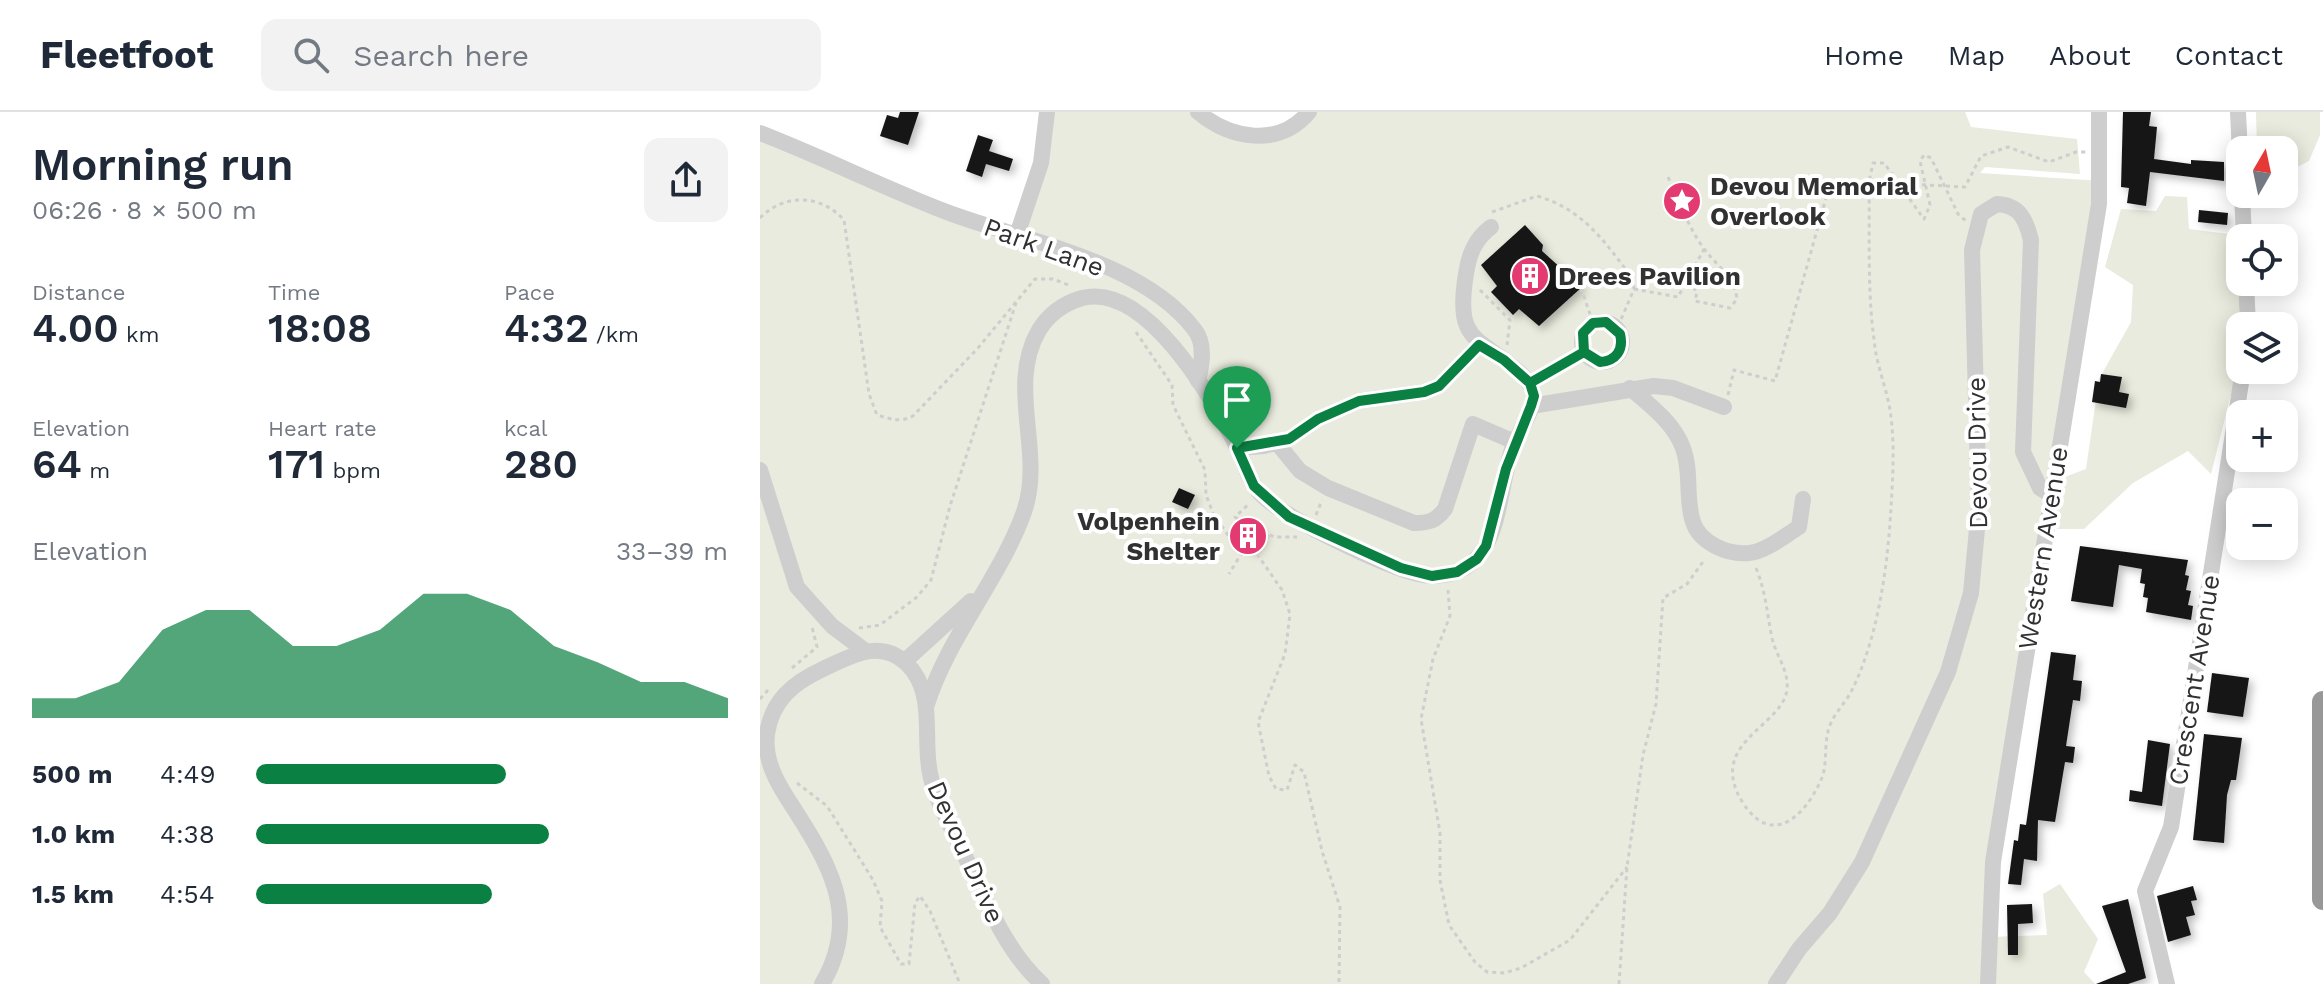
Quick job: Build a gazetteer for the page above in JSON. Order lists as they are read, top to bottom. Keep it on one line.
{"streets":{"street":["Park Lane","Devou Drive","Western Avenue","Crescent Avenue"]},"crossings":[["Park Lane","Devou Drive"],["Devou Drive","Western Avenue"]],"places":{"place":["Devou Memorial Overlook"],"building":["Drees Pavilion","Volpenhein Shelter"]},"north":"top","page":{"header":"Fleetfoot","search":"Search here","nav":["Home","Map","About","Contact"],"heading":["Morning run","06:26 · 8 × 500 m"],"map_buttons":["+","−"],"stats":[["Distance","4.00 km"],["Time","18:08"],["Pace","4:32 /km"],["Elevation","64 m"],["Heart rate","171 bpm"],["kcal","280"]],"chart":["Elevation","33–39 m"],"list":[{"name":"500 m","note":"4:49"},{"name":"1.0 km","note":"4:38"},{"name":"1.5 km","note":"4:54"}]}}
